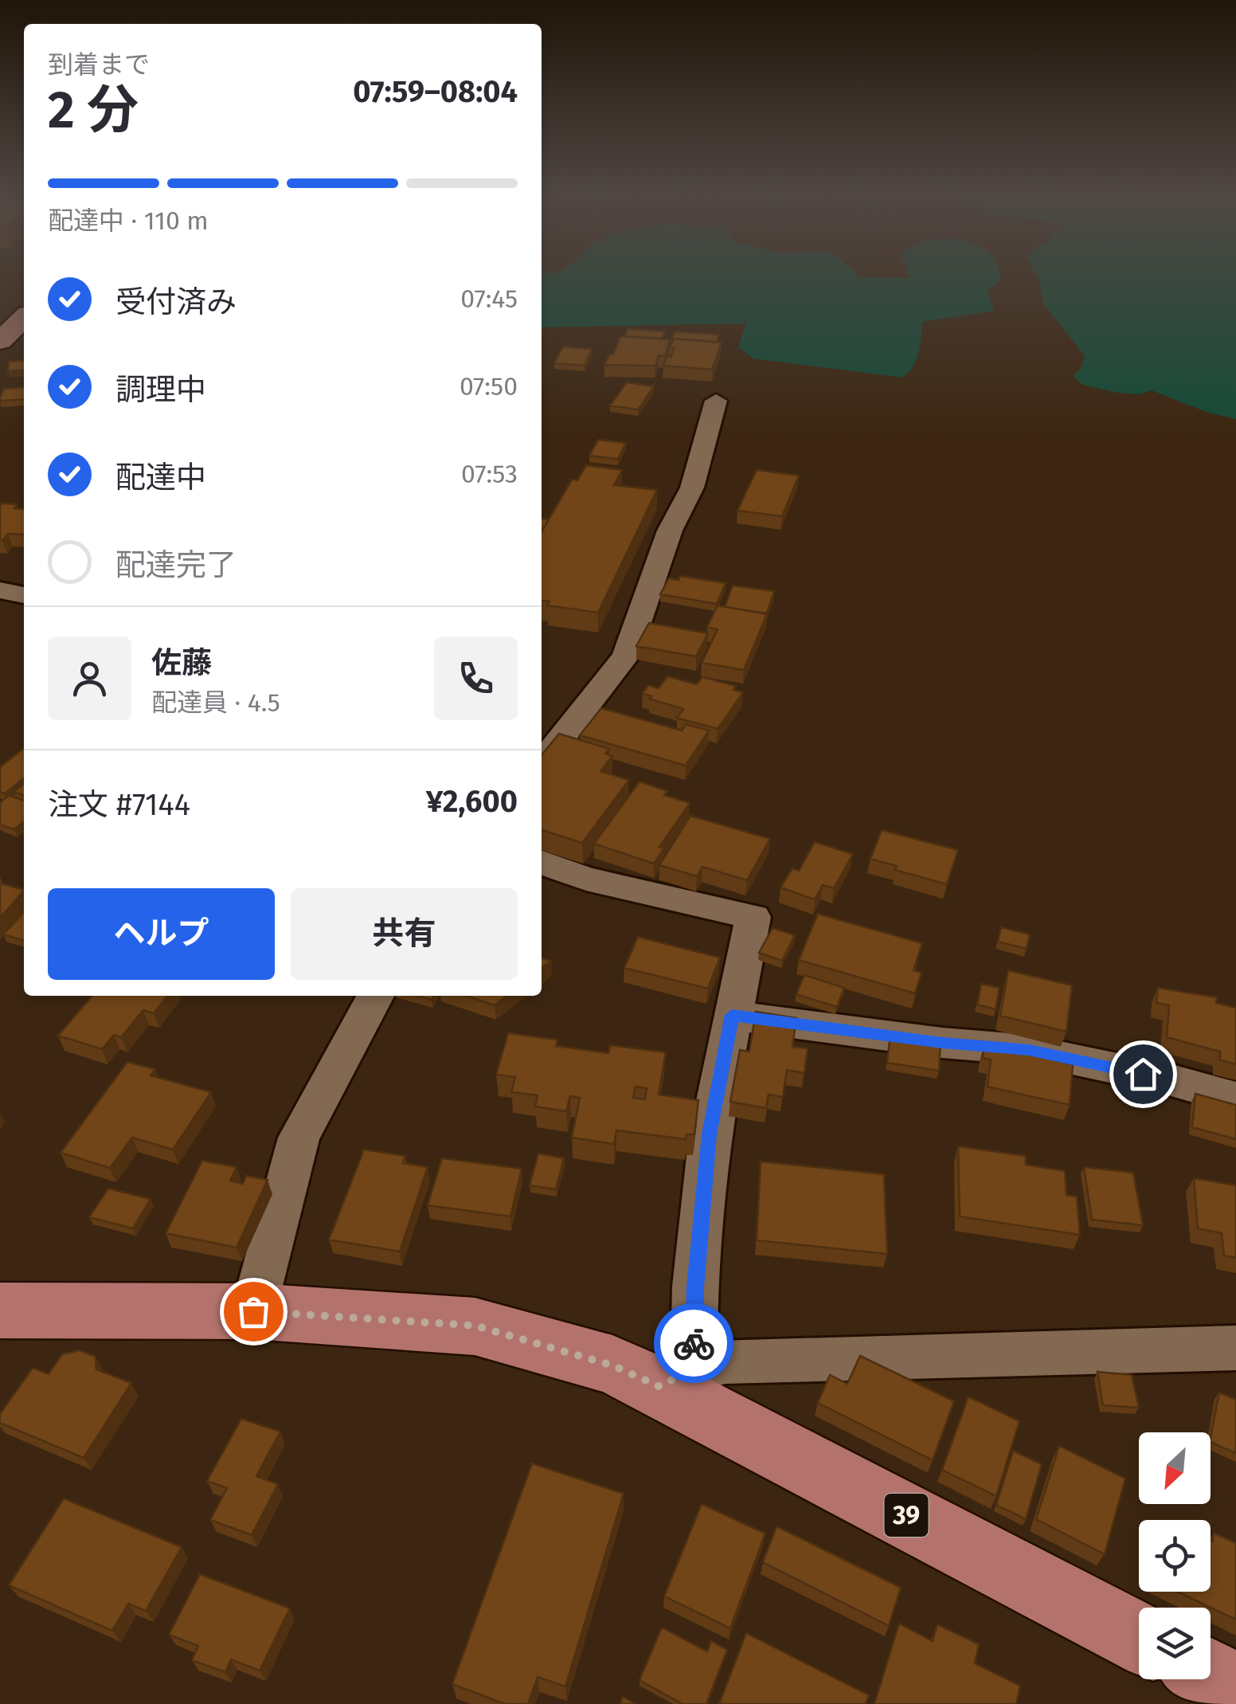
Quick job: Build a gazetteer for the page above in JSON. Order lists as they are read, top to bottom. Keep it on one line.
{"streets":{"main road":["39"]},"north":"bottom left","page":{"heading":["2 分","到着まで","07:59–08:04"],"panel":["佐藤","配達員 · 4.5","注文 #7144","¥2,600"],"bar":"配達中 · 110 m","list":[["受付済み","07:45"],["調理中","07:50"],["配達中","07:53"],"配達完了"],"buttons":["ヘルプ","共有"]}}
